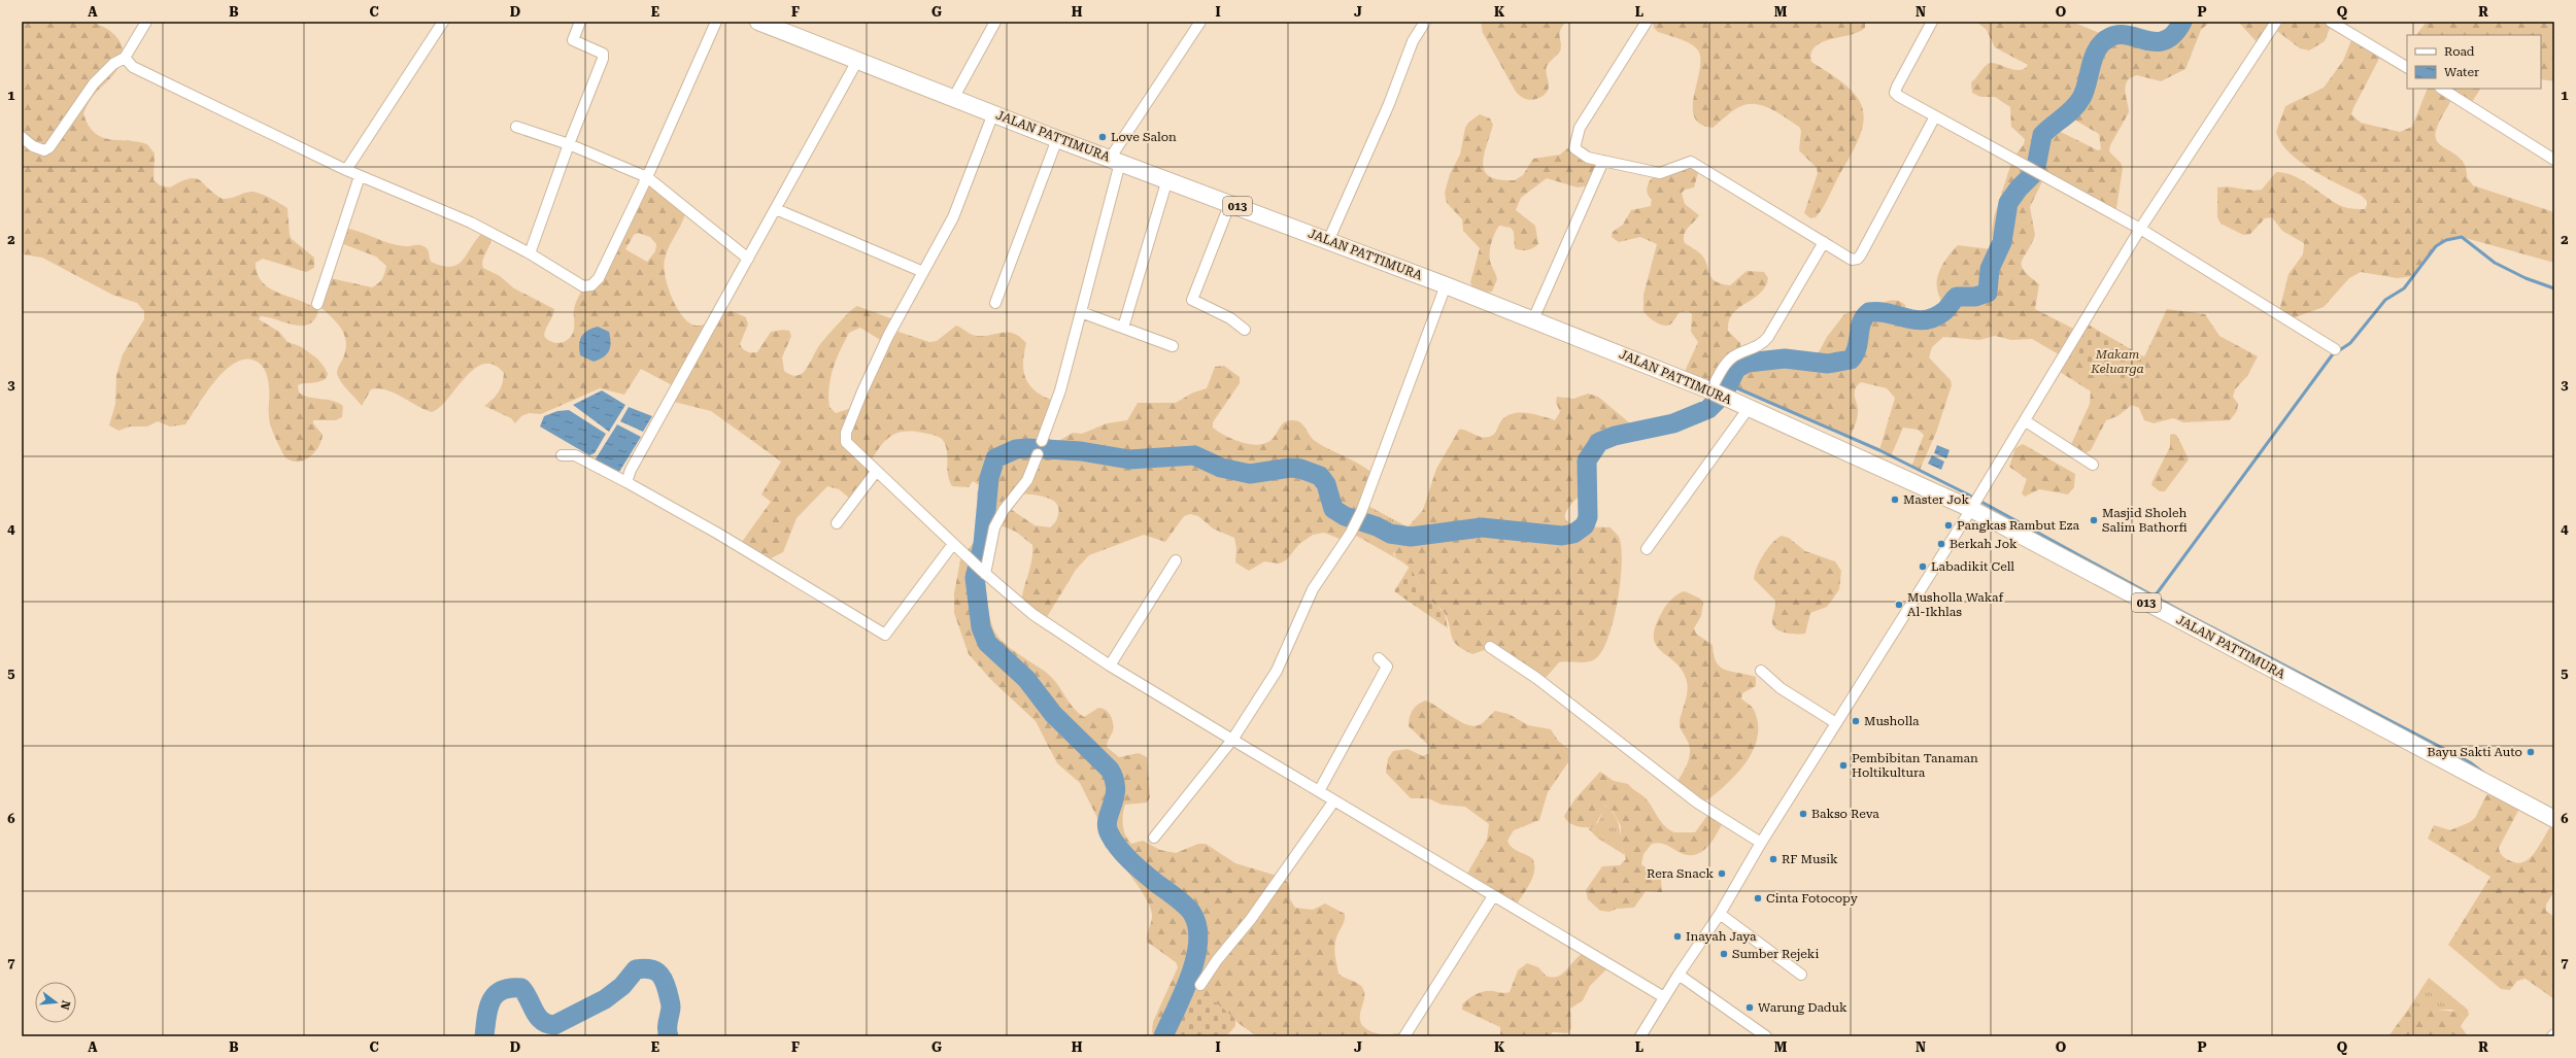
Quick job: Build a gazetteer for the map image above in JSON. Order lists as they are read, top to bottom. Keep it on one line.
{"streets":{"main road":["JALAN PATTIMURA","013"]},"parks":["Makam Keluarga"],"places":["Love Salon","Master Jok","Masjid Sholeh Salim Bathorfi","Pangkas Rambut Eza","Berkah Jok","Labadikit Cell","Musholla Wakaf Al-Ikhlas","Musholla","Bayu Sakti Auto","Pembibitan Tanaman Holtikultura","Bakso Reva","RF Musik","Rera Snack","Cinta Fotocopy","Inayah Jaya","Sumber Rejeki","Warung Daduk"],"legend":["Road","Water"],"north":"right","grid":{"columns":["A","B","C","D","E","F","G","H","I","J","K","L","M","N","O","P","Q","R"],"rows":["1","2","3","4","5","6","7"]}}
